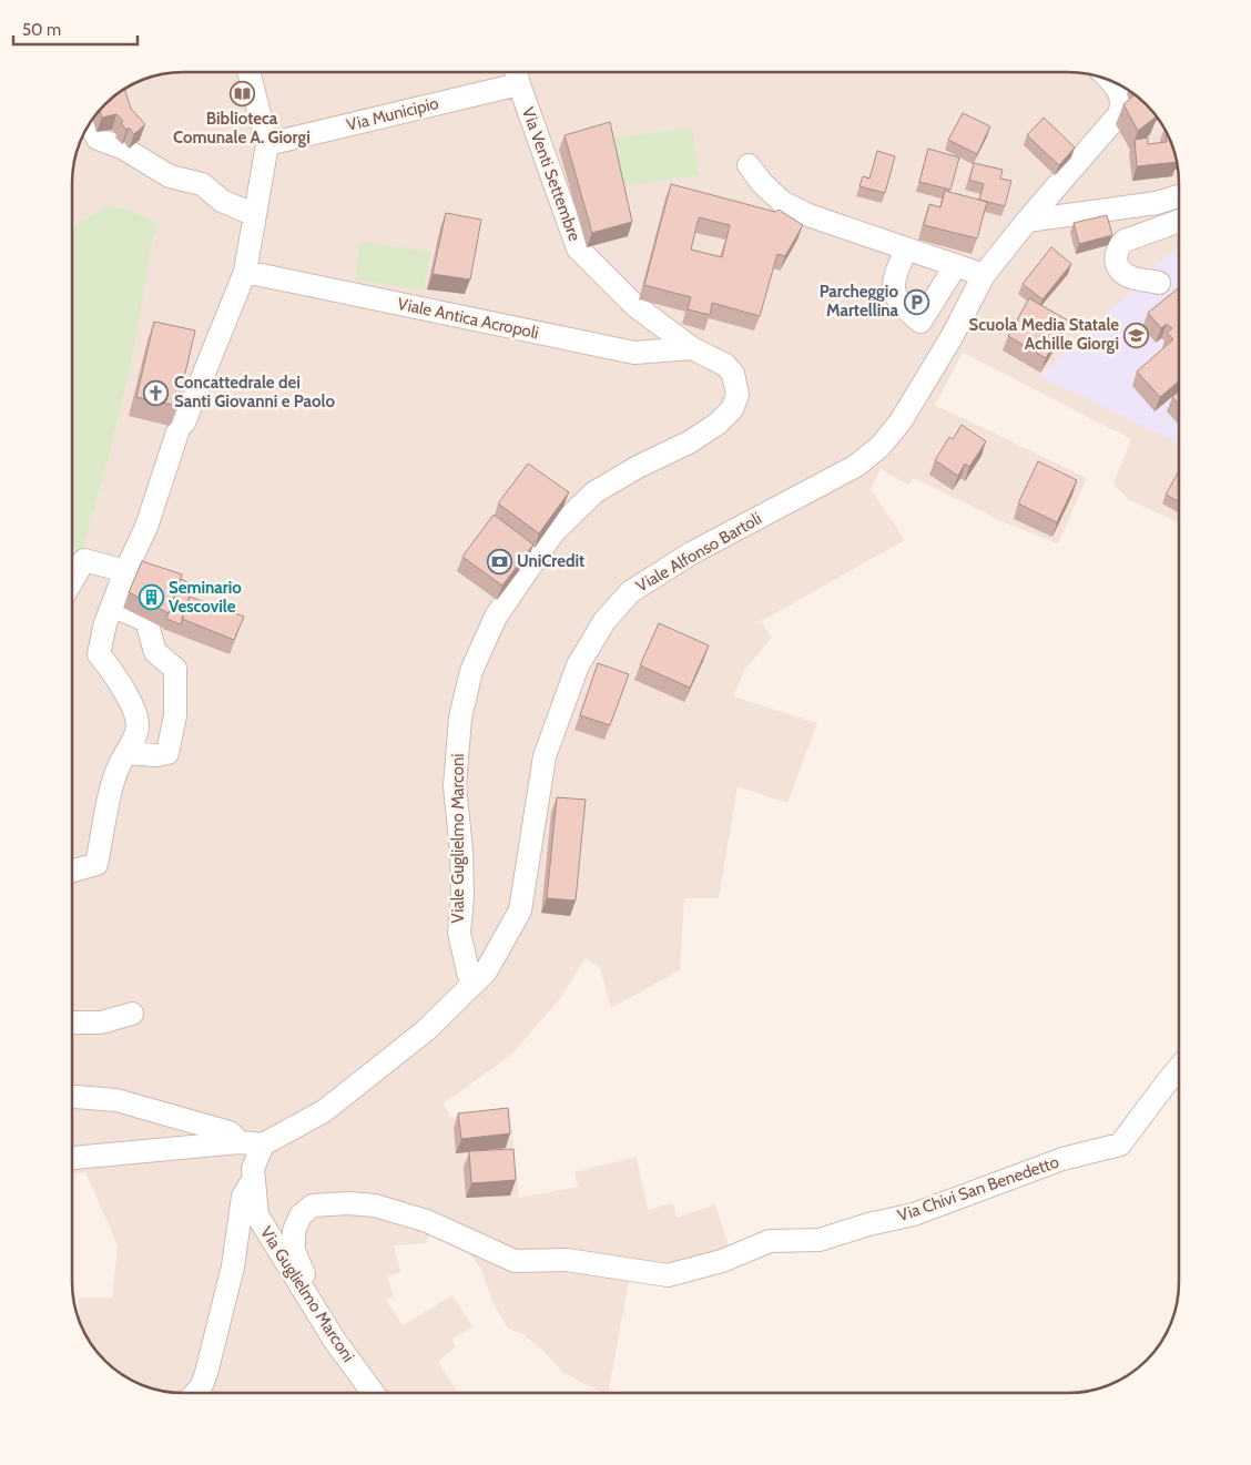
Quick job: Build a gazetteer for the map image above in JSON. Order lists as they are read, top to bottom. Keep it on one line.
{"streets":{"street":["Via Municipio","Via Venti Settembre","Viale Antica Acropoli","Viale Alfonso Bartoli","Viale Guglielmo Marconi","Via Chivi San Benedetto","Via Guglielmo Marconi"]},"crossings":[["Via Municipio","Via Venti Settembre"],["Via Venti Settembre","Viale Antica Acropoli"],["Via Venti Settembre","Viale Guglielmo Marconi"],["Viale Alfonso Bartoli","Viale Guglielmo Marconi"],["Via Chivi San Benedetto","Via Guglielmo Marconi"]],"places":{"library":["Biblioteca Comunale A. Giorgi"],"parking":["Parcheggio Martellina"],"school or university":["Scuola Media Statale Achille Giorgi"],"church":["Concattedrale dei Santi Giovanni e Paolo"],"bank":["UniCredit"],"building":["Seminario Vescovile"]},"scale_bar":"50 m"}
